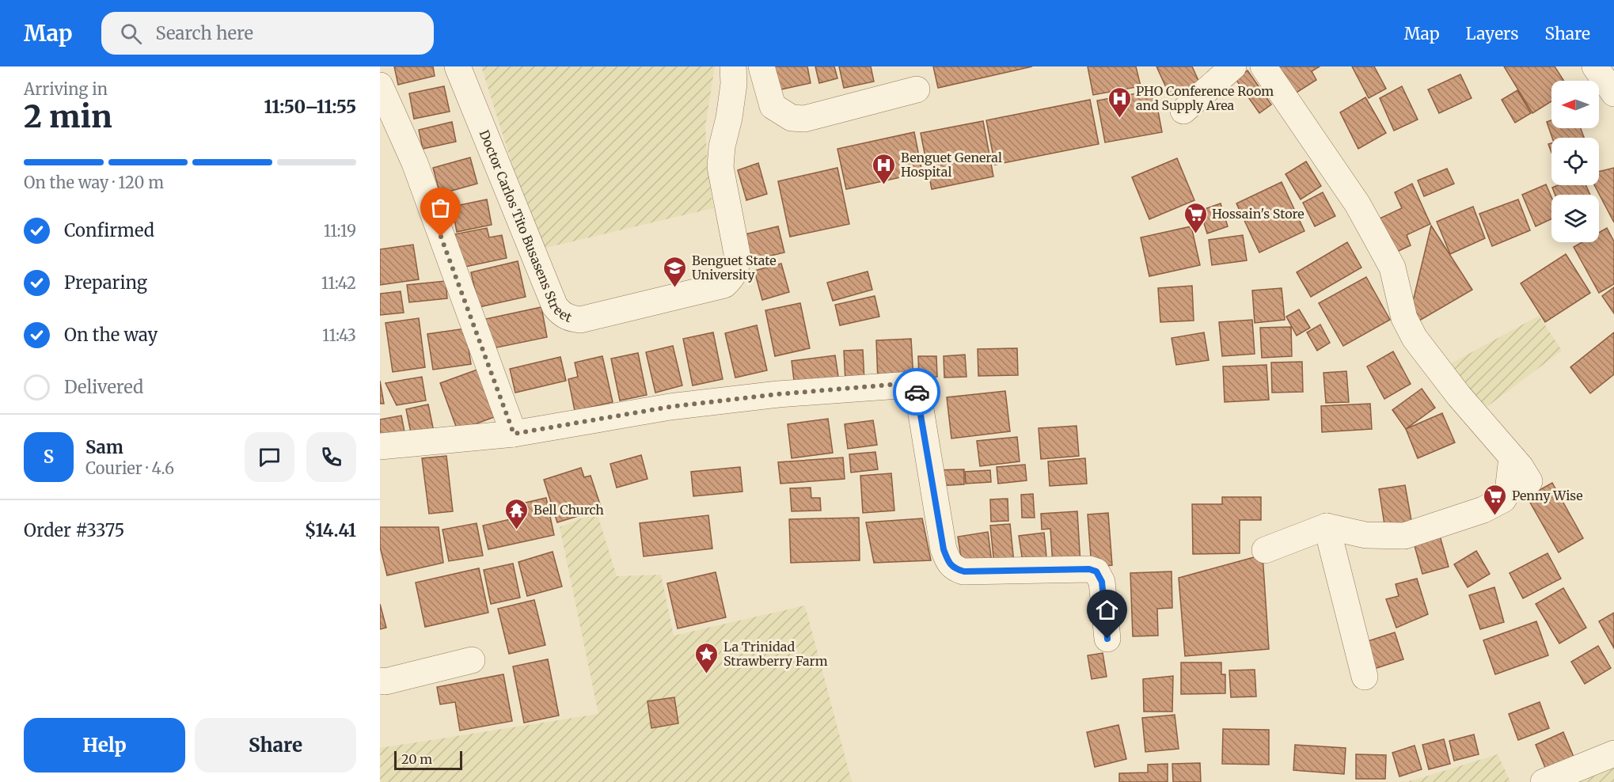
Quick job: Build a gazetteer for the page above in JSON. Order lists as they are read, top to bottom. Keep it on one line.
{"streets":{"street":["Doctor Carlos Tito Busasens Street"]},"places":{"hospital":["PHO Conference Room and Supply Area","Benguet General Hospital"],"supermarket":["Hossain's Store","Penny Wise"],"school or university":["Benguet State University"],"temple":["Bell Church"],"place":["La Trinidad Strawberry Farm"]},"scale_bar":"20 m","north":"left","page":{"header":"Map","search":"Search here","nav":["Map","Layers","Share"],"heading":["2 min","Arriving in","11:50–11:55"],"panel":["Sam","Courier · 4.6","Order #3375","$14.41"],"bar":"On the way · 120 m","list":[["Confirmed","11:19"],["Preparing","11:42"],["On the way","11:43"],"Delivered"],"round":"S","buttons":["Help","Share"],"scale":"20 m"}}
